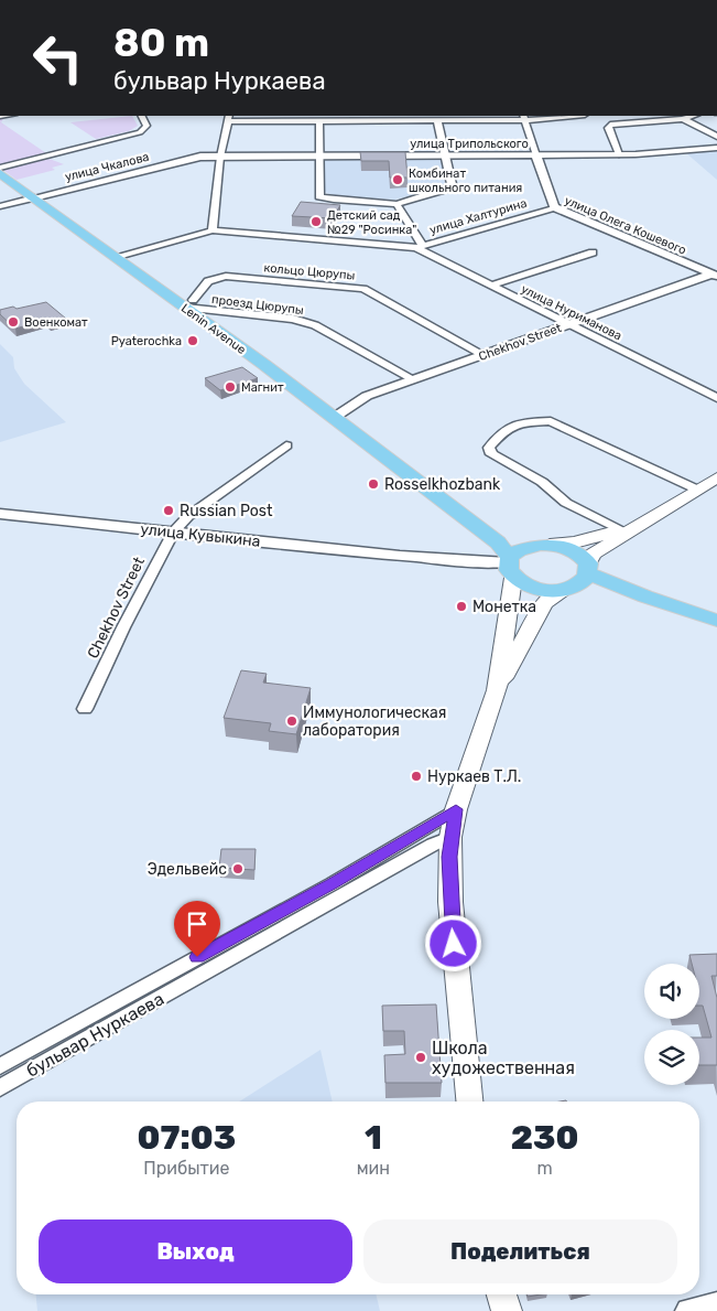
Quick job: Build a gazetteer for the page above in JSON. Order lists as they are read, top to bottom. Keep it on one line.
{"streets":{"main road":["Lenin Avenue"],"street":["улица Трипольского","улица Чкалова","улица Халтурина","улица Олега Кошевого","кольцо Цюрупы","проезд Цюрупы","улица Нуриманова","Chekhov Street","улица Кувыкина","бульвар Нуркаева"]},"crossings":[["улица Трипольского","улица Чкалова"],["улица Трипольского","улица Олега Кошевого"],["улица Чкалова","Lenin Avenue"],["улица Халтурина","улица Олега Кошевого"],["улица Халтурина","улица Нуриманова"],["улица Олега Кошевого","Chekhov Street"],["кольцо Цюрупы","проезд Цюрупы"],["кольцо Цюрупы","Lenin Avenue"],["кольцо Цюрупы","Chekhov Street"],["проезд Цюрупы","Lenin Avenue"],["проезд Цюрупы","Chekhov Street"],["улица Нуриманова","Chekhov Street"],["Lenin Avenue","Chekhov Street"],["Lenin Avenue","улица Кувыкина"],["Chekhov Street","улица Кувыкина"]],"places":["Комбинат школьного питания","Детский сад №29 \"Росинка\"","Военкомат","Pyaterochka","Магнит","Rosselkhozbank","Russian Post","Монетка","Иммунологическая лаборатория","Нуркаев Т.Л.","Эдельвейс","Школа художественная"],"page":{"turn":["80 m","бульвар Нуркаева"],"eta":["07:03","Прибытие","1","мин","230","m"],"buttons":["Выход","Поделиться"]}}
